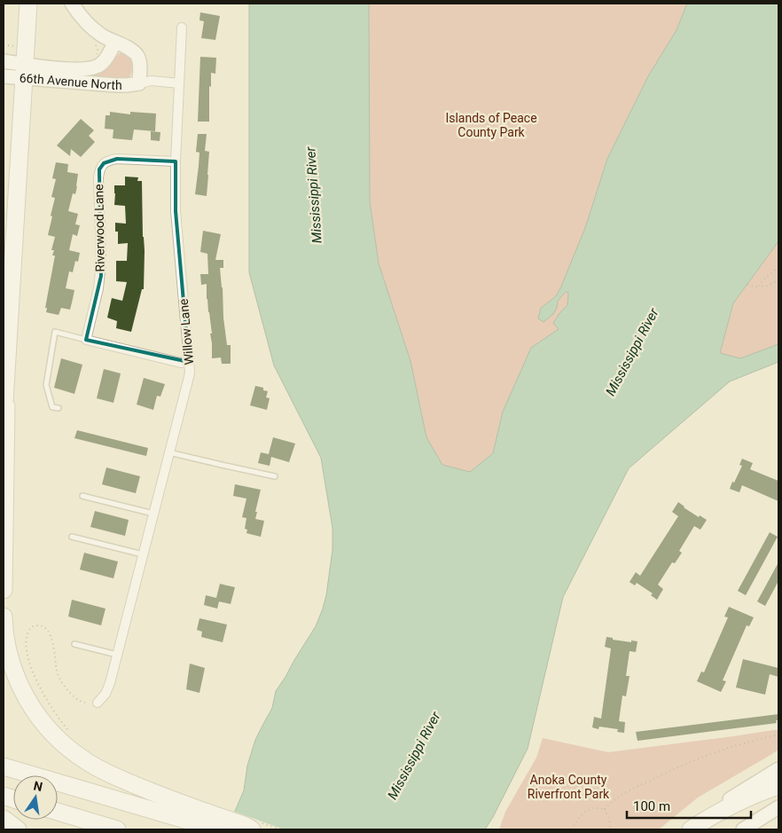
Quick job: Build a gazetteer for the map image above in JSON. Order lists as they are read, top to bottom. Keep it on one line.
{"streets":{"street":["66th Avenue North","Riverwood Lane","Willow Lane"]},"crossings":[["66th Avenue North","Willow Lane"],["Riverwood Lane","Willow Lane"]],"water":["Mississippi River"],"parks":["Islands of Peace County Park","Anoka County Riverfront Park"],"scale_bar":"100 m","north":"top"}
